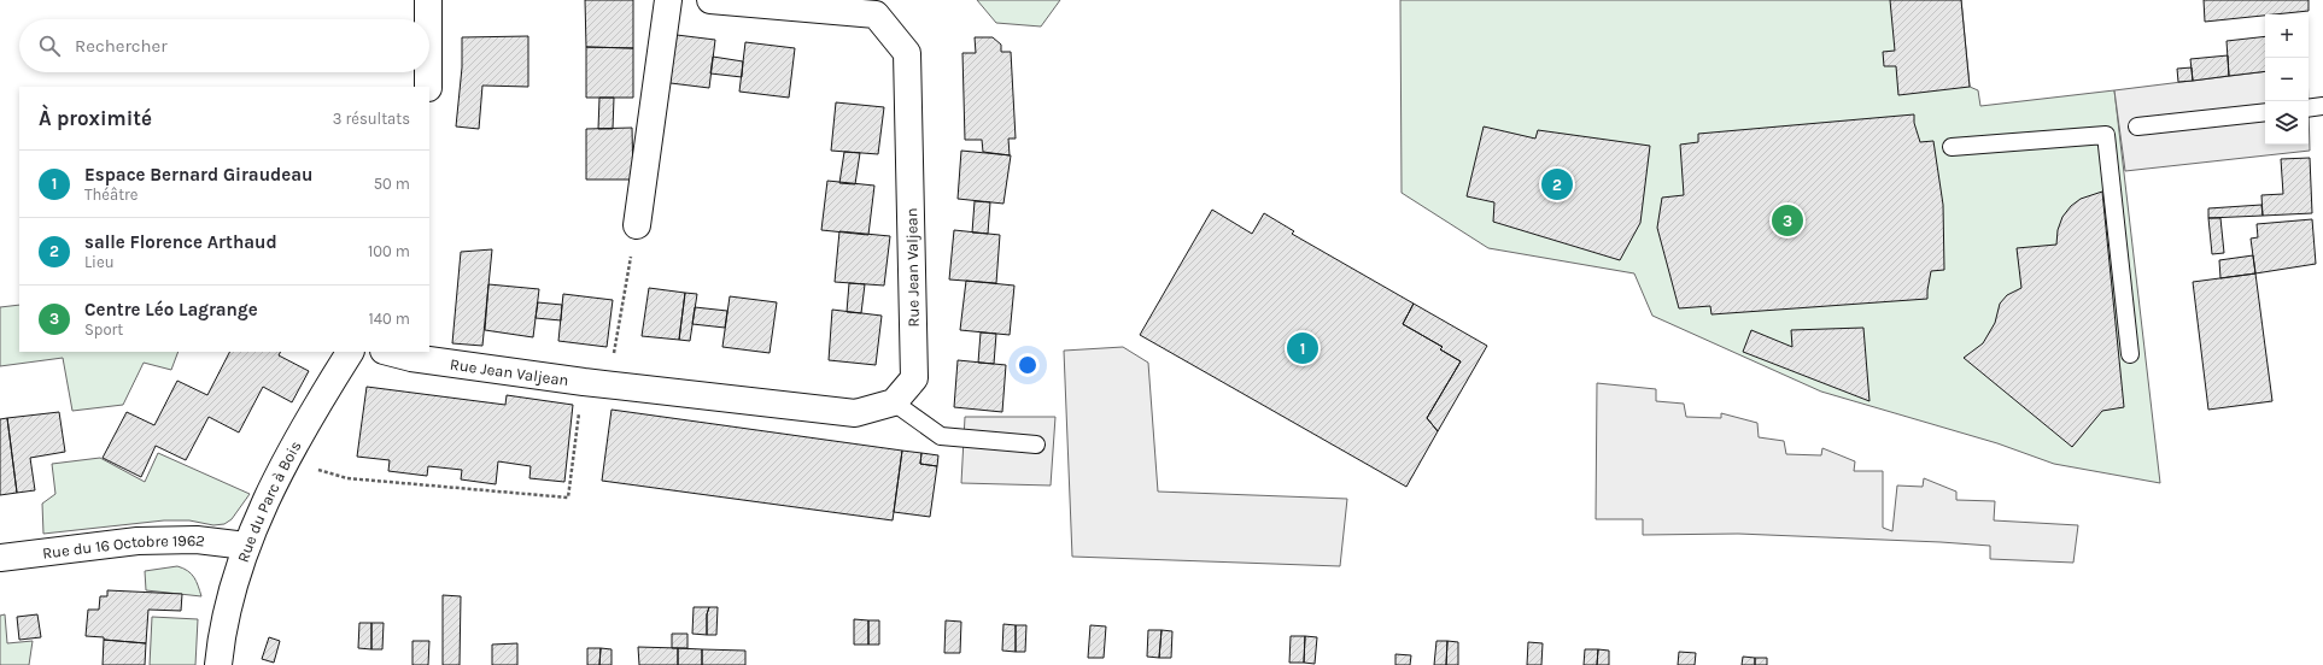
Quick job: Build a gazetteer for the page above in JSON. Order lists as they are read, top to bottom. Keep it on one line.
{"streets":{"street":["Rue Jean Valjean","Rue du Parc à Bois","Rue du 16 Octobre 1962"]},"crossings":[["Rue du Parc à Bois","Rue du 16 Octobre 1962"]],"page":{"map_buttons":["+","−"],"search":"Rechercher","heading":["À proximité","3 résultats"],"list":[{"mark":"1","name":"Espace Bernard Giraudeau","note":"Théâtre","value":"50 m"},{"mark":"2","name":"salle Florence Arthaud","note":"Lieu","value":"100 m"},{"mark":"3","name":"Centre Léo Lagrange","note":"Sport","value":"140 m"}],"pins":["2","3","1"]}}
